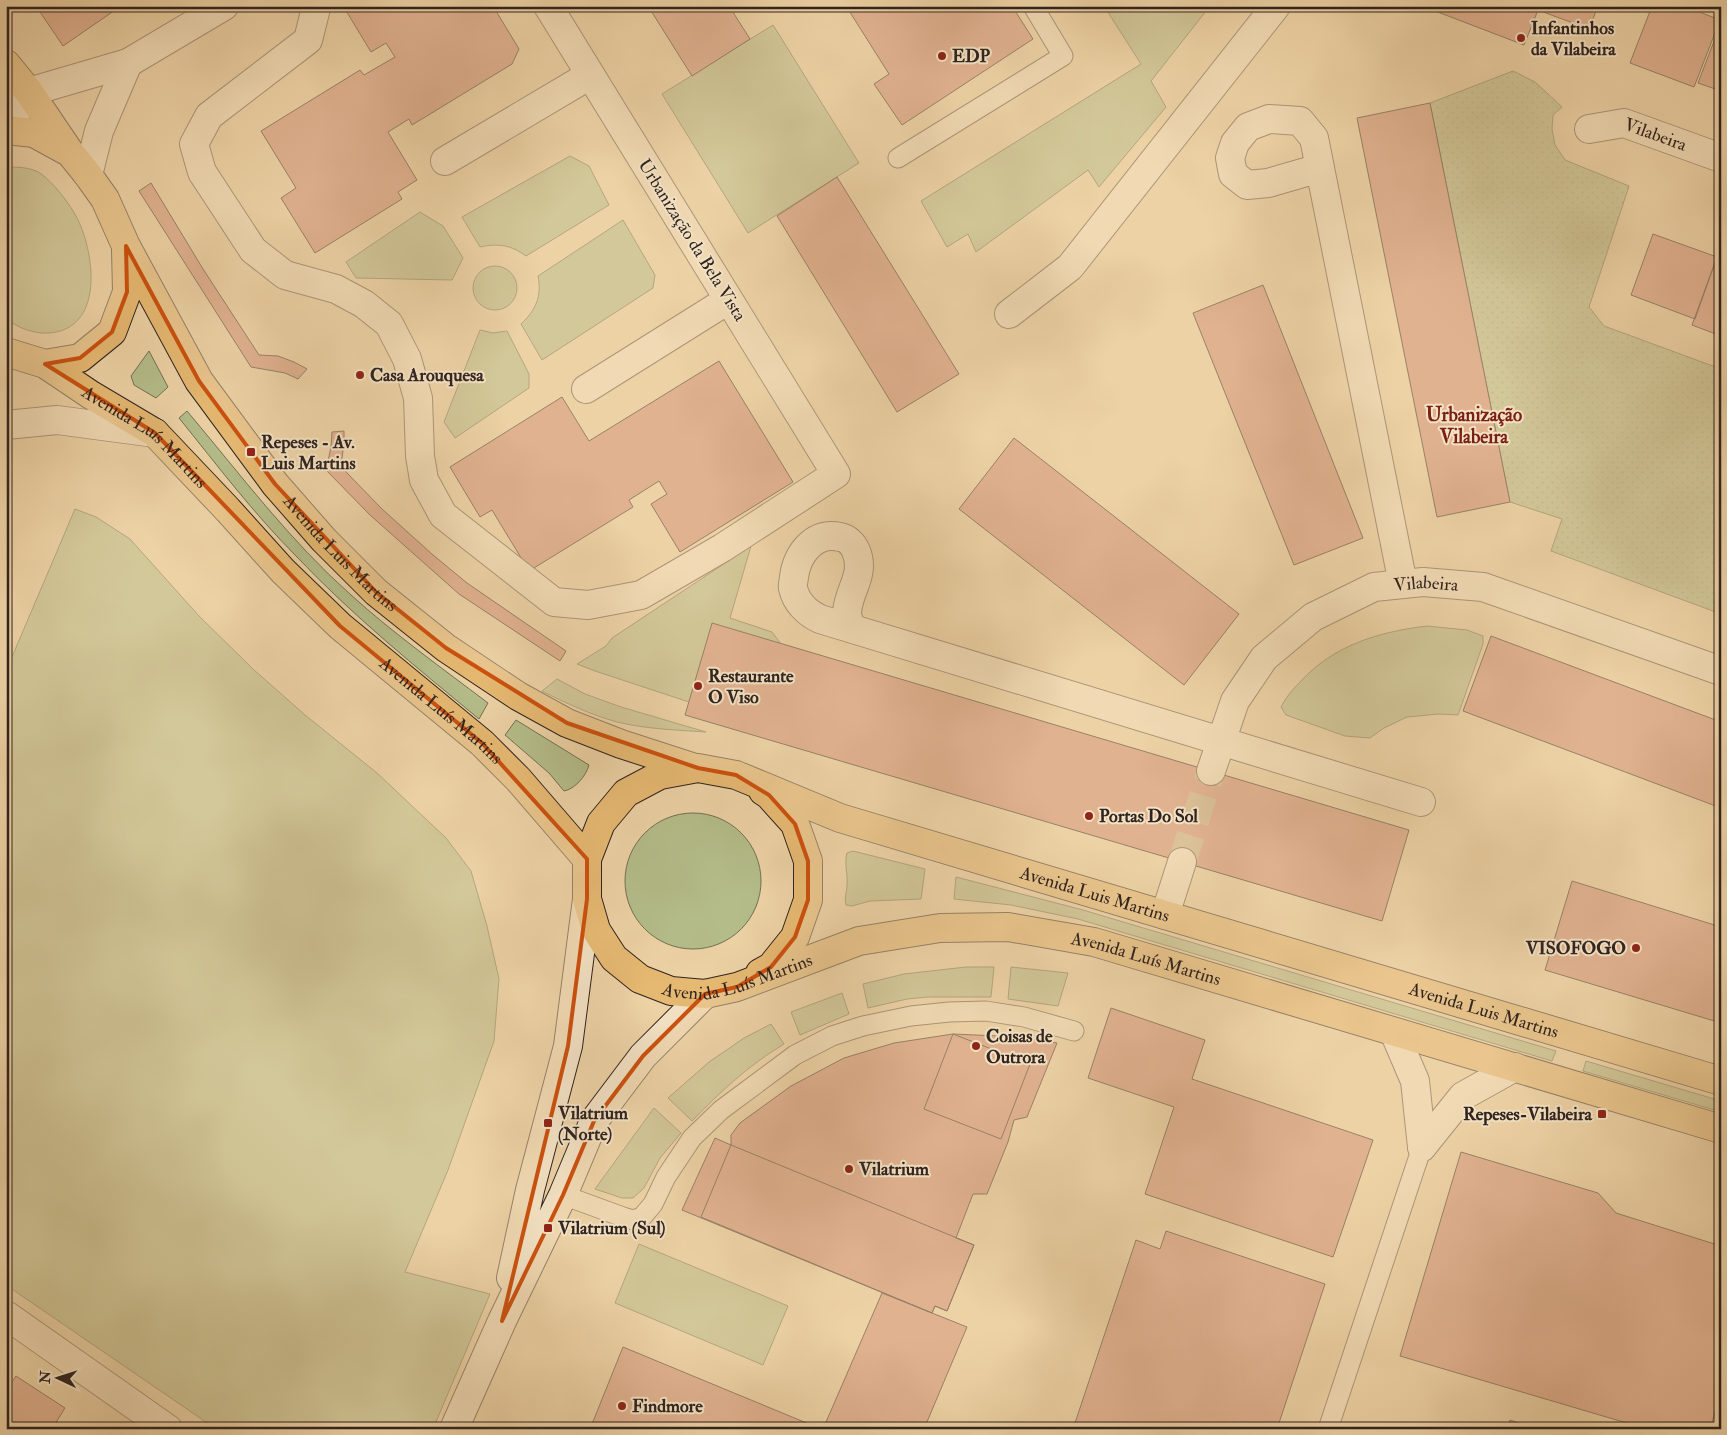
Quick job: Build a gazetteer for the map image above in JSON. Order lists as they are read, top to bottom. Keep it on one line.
{"streets":{"main road":["Avenida Luís Martins","Avenida Luis Martins"],"street":["Vilabeira","Urbanização da Bela Vista"]},"districts":["Urbanização Vilabeira"],"places":{"other":["Infantinhos da Vilabeira","EDP","Casa Arouquesa","Restaurante O Viso","Portas Do Sol","VISOFOGO","Coisas de Outrora","Vilatrium","Findmore"],"transit":["Repeses - Av. Luis Martins","Repeses-Vilabeira","Vilatrium (Norte)","Vilatrium (Sul)"]},"north":"left"}
